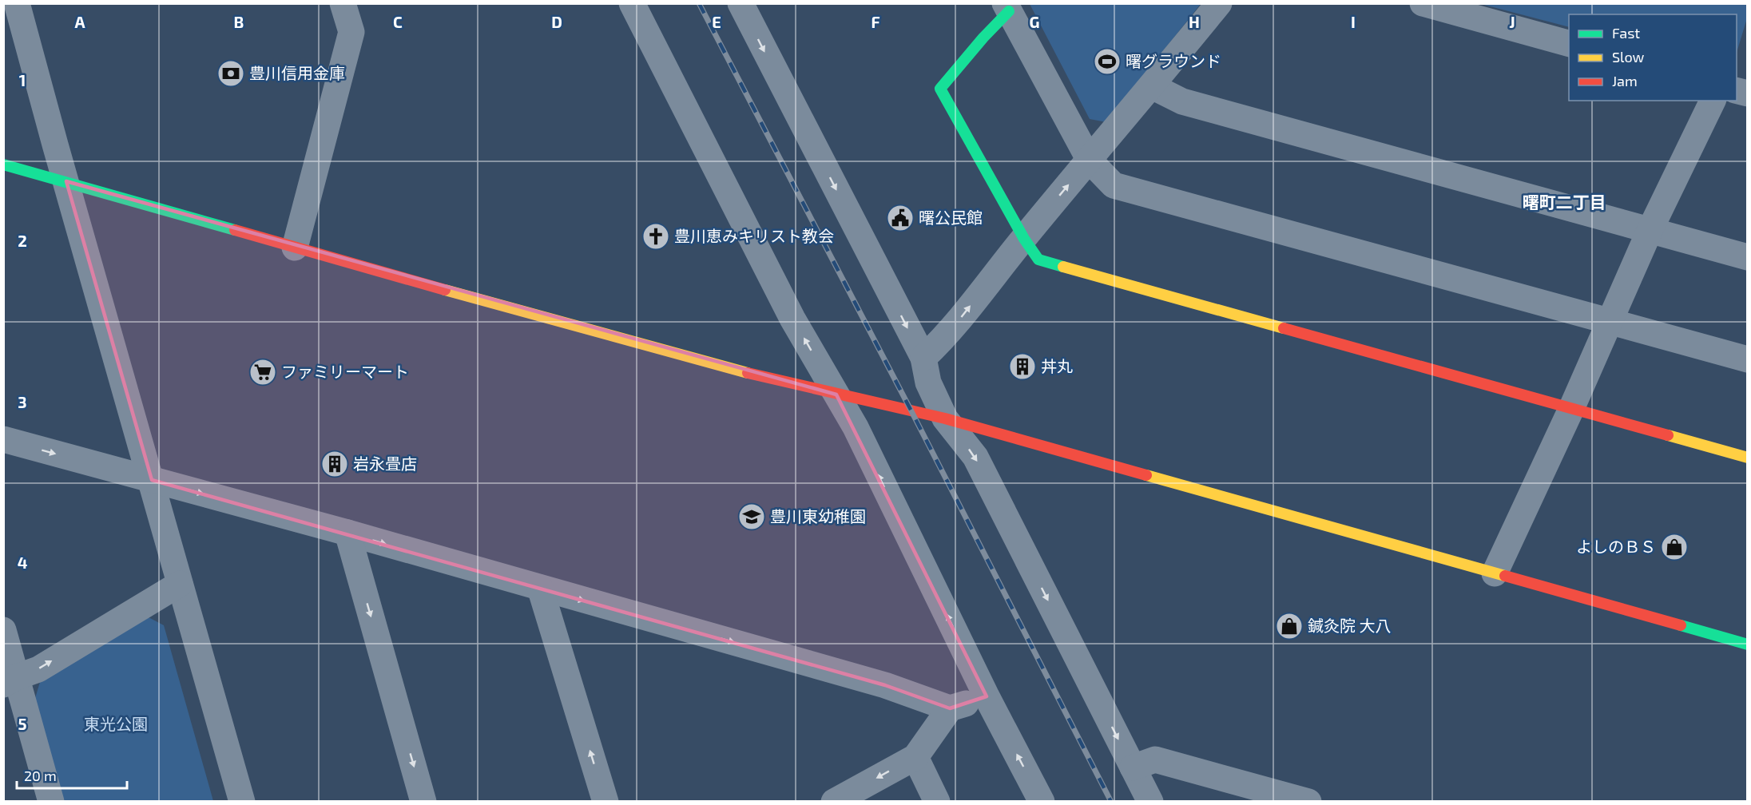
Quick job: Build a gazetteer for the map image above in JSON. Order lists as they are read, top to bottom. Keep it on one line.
{"districts":["曙町二丁目"],"parks":["東光公園"],"places":{"sports":["曙グラウンド"],"bank":["豊川信用金庫"],"public building":["曙公民館"],"church":["豊川恵みキリスト教会"],"building":["丼丸","岩永畳店"],"supermarket":["ファミリーマート"],"school or university":["豊川東幼稚園"],"shop":["よしのＢＳ","鍼灸院 大八"]},"legend":["Fast","Slow","Jam"],"scale_bar":"20 m","grid":{"columns":["A","B","C","D","E","F","G","H","I","J"],"rows":["1","2","3","4","5"]}}
